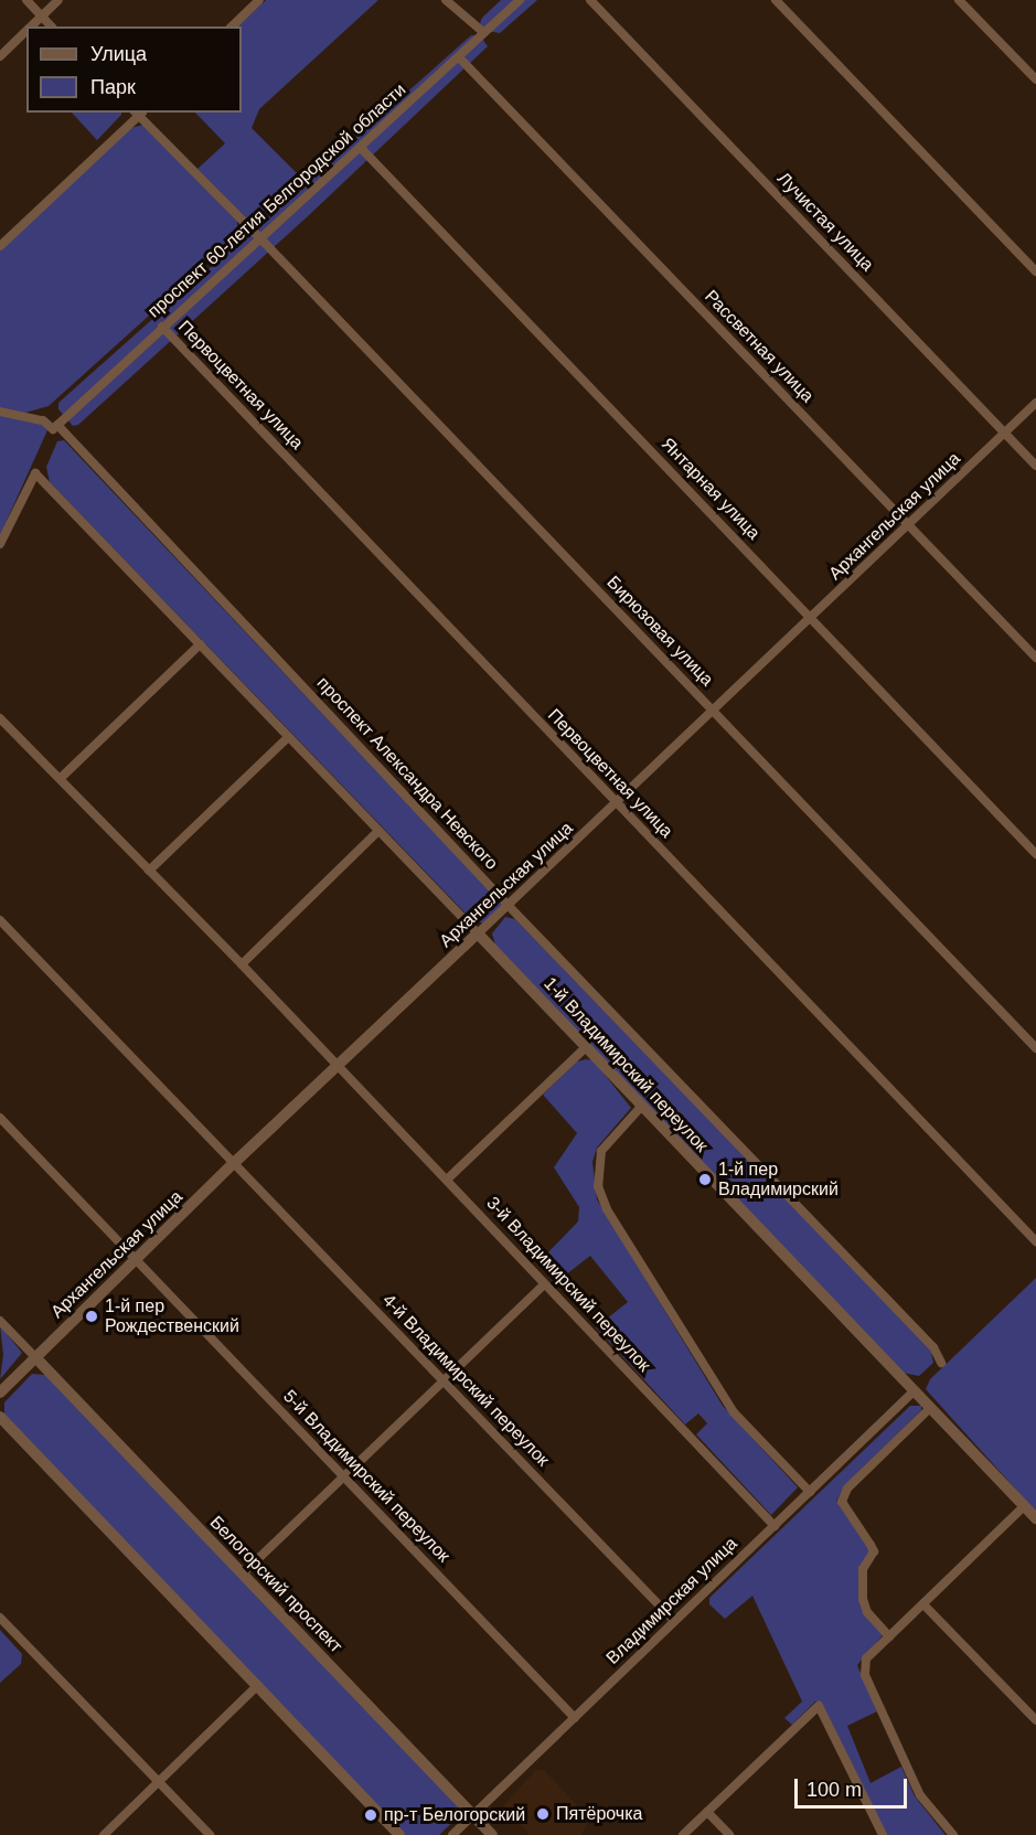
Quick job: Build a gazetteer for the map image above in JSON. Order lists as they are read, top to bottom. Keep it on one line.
{"streets":{"street":["проспект 60-летия Белгородской области","Лучистая улица","Рассветная улица","Первоцветная улица","Янтарная улица","Архангельская улица","Бирюзовая улица","проспект Александра Невского","1-й Владимирский переулок","3-й Владимирский переулок","4-й Владимирский переулок","5-й Владимирский переулок","Белогорский проспект","Владимирская улица"]},"crossings":[["проспект 60-летия Белгородской области","Рассветная улица"],["проспект 60-летия Белгородской области","Первоцветная улица"],["проспект 60-летия Белгородской области","Янтарная улица"],["проспект 60-летия Белгородской области","Бирюзовая улица"],["проспект 60-летия Белгородской области","проспект Александра Невского"],["Лучистая улица","Архангельская улица"],["Рассветная улица","Архангельская улица"],["Первоцветная улица","Архангельская улица"],["Янтарная улица","Архангельская улица"],["Архангельская улица","Бирюзовая улица"],["Архангельская улица","проспект Александра Невского"],["Архангельская улица","1-й Владимирский переулок"],["Архангельская улица","3-й Владимирский переулок"],["Архангельская улица","4-й Владимирский переулок"],["Архангельская улица","5-й Владимирский переулок"],["Архангельская улица","Белогорский проспект"],["1-й Владимирский переулок","Владимирская улица"],["3-й Владимирский переулок","Владимирская улица"],["4-й Владимирский переулок","Владимирская улица"],["5-й Владимирский переулок","Владимирская улица"],["Белогорский проспект","Владимирская улица"]],"places":["1-й пер Владимирский","1-й пер Рождественский","Пятёрочка","пр-т Белогорский"],"legend":["Улица","Парк"],"scale_bar":"100 m"}
